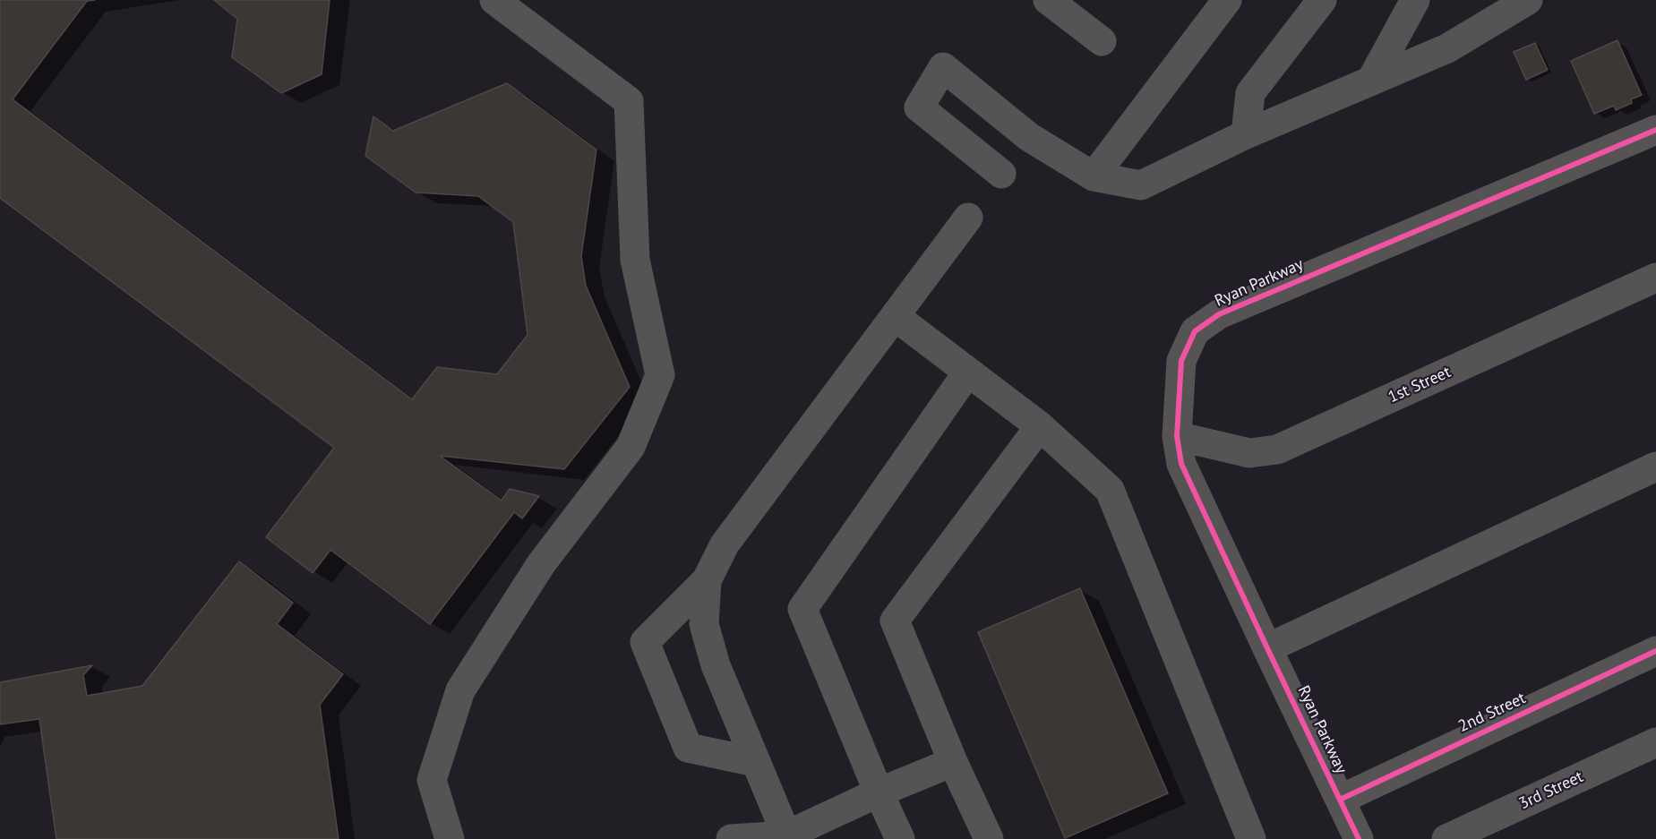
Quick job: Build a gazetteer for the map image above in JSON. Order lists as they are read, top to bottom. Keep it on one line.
{"streets":{"street":["Ryan Parkway","1st Street","2nd Street","3rd Street"]},"crossings":[["Ryan Parkway","1st Street"],["Ryan Parkway","2nd Street"]]}
